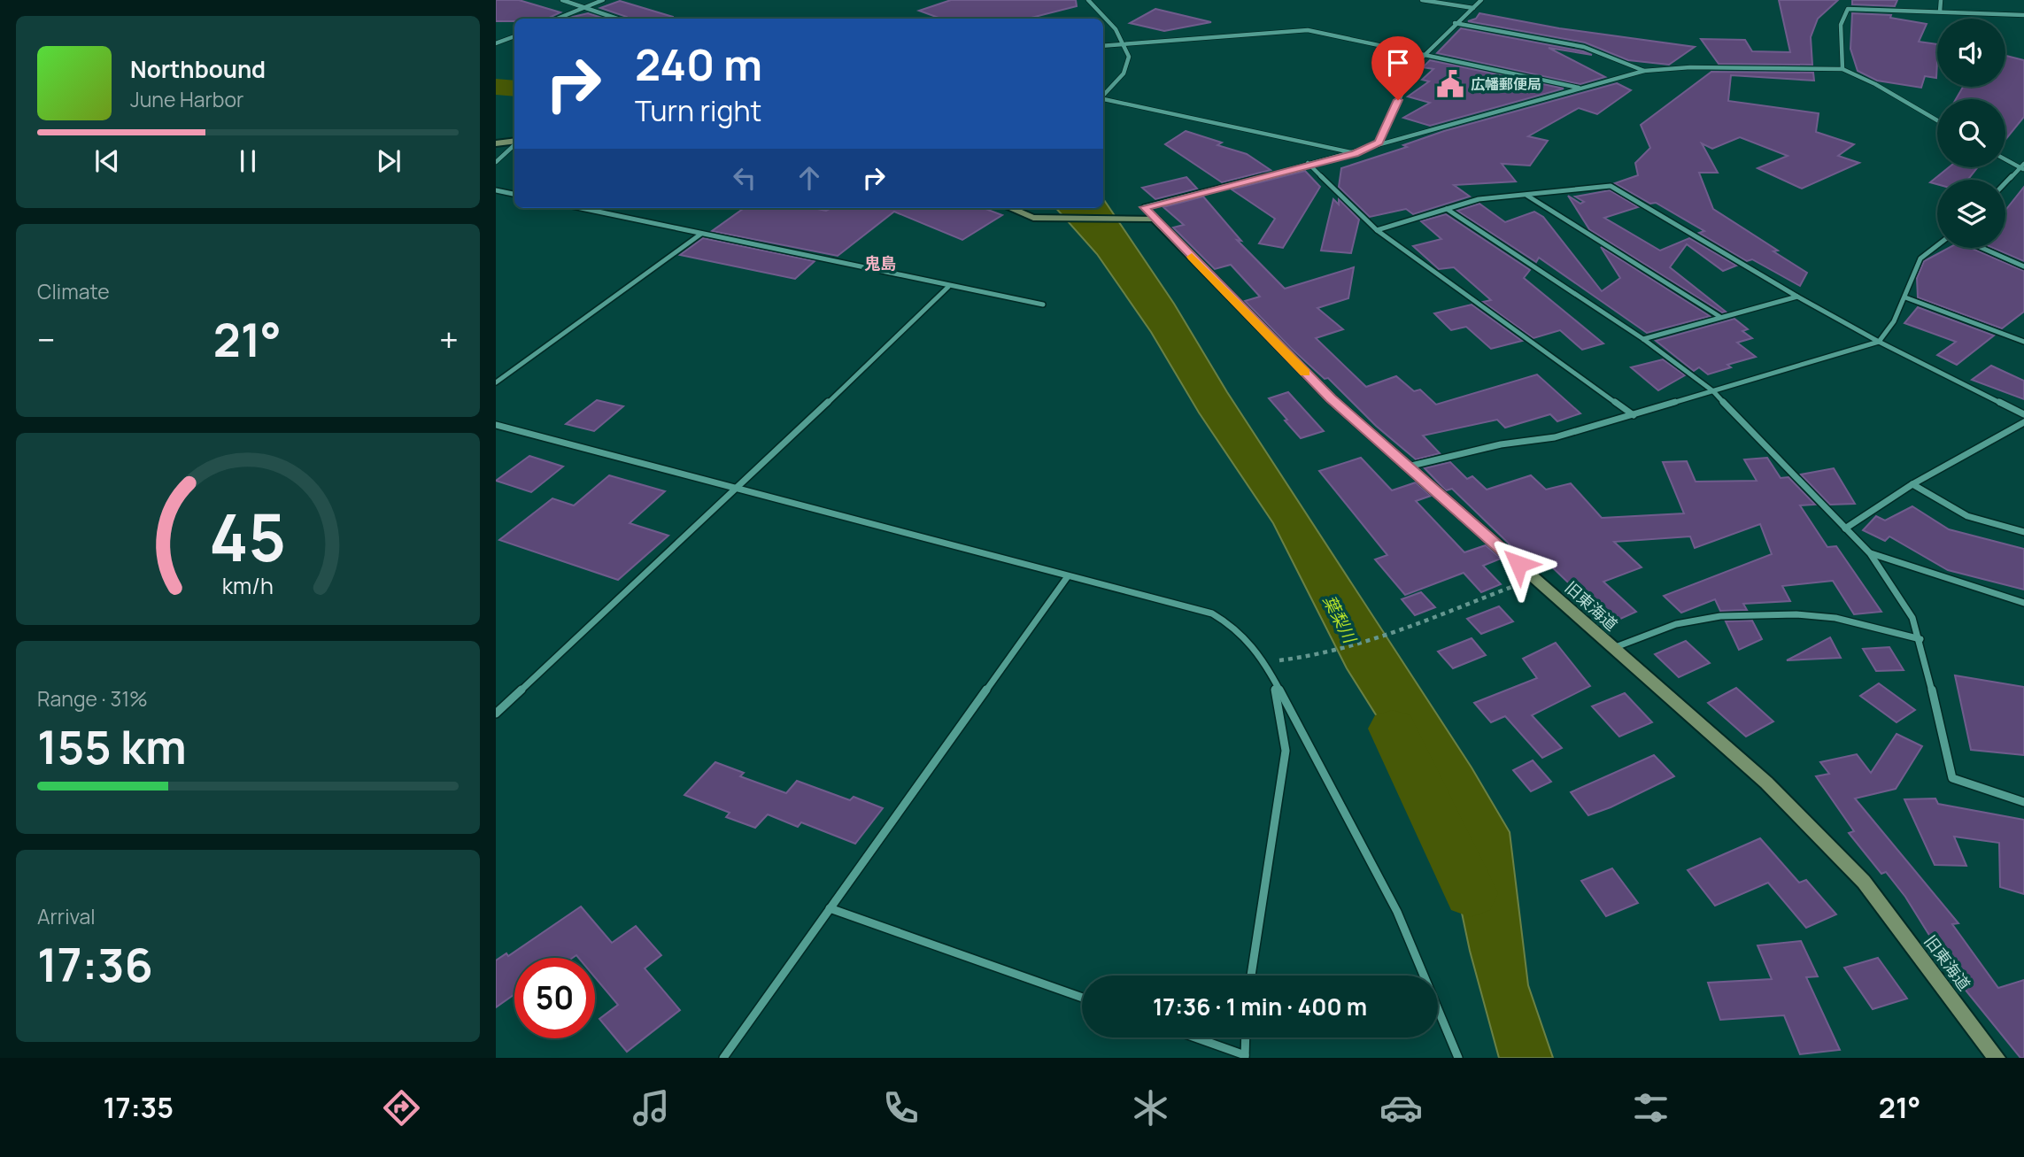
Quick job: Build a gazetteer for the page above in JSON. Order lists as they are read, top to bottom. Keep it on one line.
{"streets":{"main road":["旧東海道"]},"districts":["鬼島"],"water":["葉梨川"],"places":{"public building":["広幡郵便局"]},"page":{"turn":["240 m","Turn right"],"song":["Northbound","June Harbor"],"tile":["Climate",["Range · 31%","155 km"],["Arrival","17:36"]],"heat":["−","21°","+"],"limit":"50","trip":"17:36 · 1 min · 400 m","tabs":["17:35","21°"],"gauge":["45","km/h"]}}
